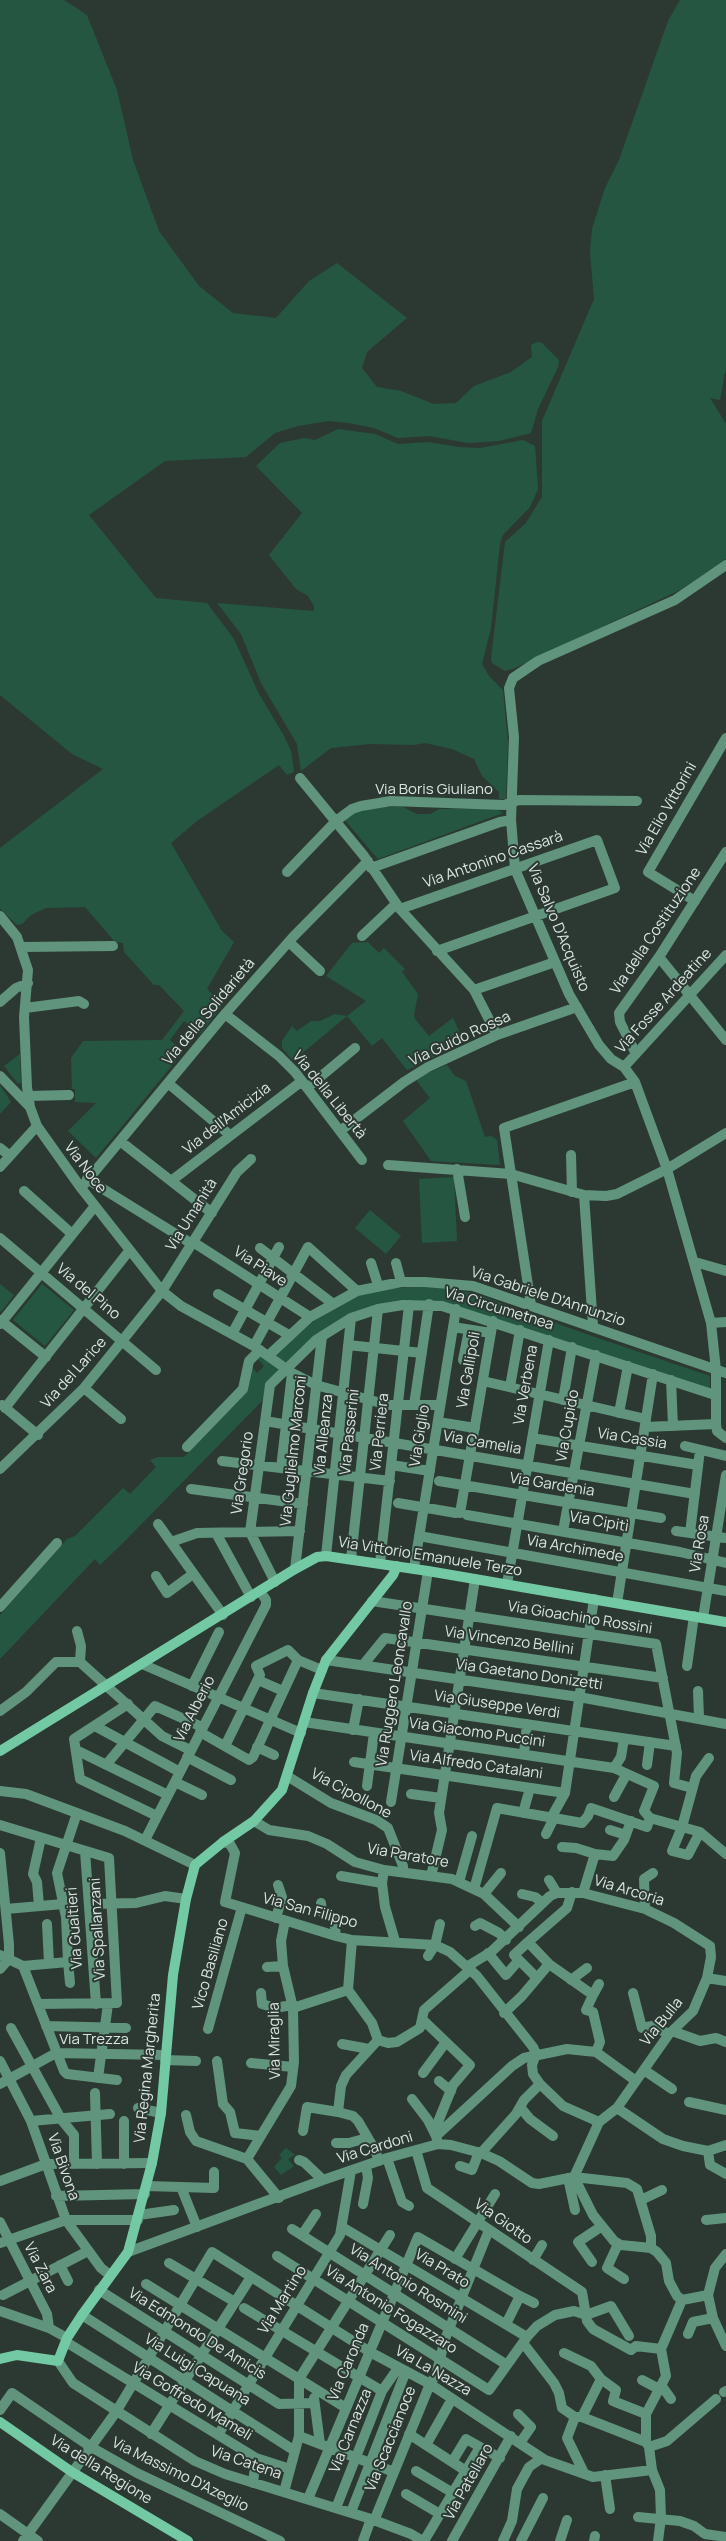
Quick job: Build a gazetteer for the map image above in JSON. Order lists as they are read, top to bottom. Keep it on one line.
{"streets":{"street":["Via Boris Giuliano","Via Elio Vittorini","Via Antonino Cassarà","Via Salvo D'Acquisto","Via della Costituzione","Via Fosse Ardeatine","Via della Solidarietà","Via Guido Rossa","Via della Libertà","Via dell'Amicizia","Via Noce","Via Umanità","Via Piave","Via del Pino","Via Gabriele D'Annunzio","Via Circumetnea","Via Gallipoli","Via del Larice","Via Verbena","Via Cupido","Via Passerini","Via Perriera","Via Alleanza","Via Giglio","Via Cassia","Via Camelia","Via Guglielmo Marconi","Via Gregorio","Via Gardenia","Via Cipitì","Via Rosa","Via Archimede","Via Vittorio Emanuele Terzo","Via Gioachino Rossini","Via Vincenzo Bellini","Via Gaetano Donizetti","Via Ruggero Leoncavallo","Via Giuseppe Verdi","Via Alberio","Via Giacomo Puccini","Via Alfredo Catalani","Via Cipollone","Via Paratore","Via Arcoria","Via San Filippo","Via Gualtieri","Via Spallanzani","Vico Basiliano","Via Bulla","Via Trezza","Via Miraglia","Via Regina Margherita","Via Cardoni","Via Bivona","Via Giotto","Via Zara","Via Prato","Via Antonio Rosmini","Via Martino","Via Antonio Fogazzaro","Via Edmondo De Amicis","Via Caronda","Via Luigi Capuana","Via La Nazza","Via Goffredo Mameli","Via Carnazza","Via Scaccianoce","Via Catena","Via della Regione","Via Massimo D'Azeglio","Via Patellaro"]},"crossings":[["Via Boris Giuliano","Via Salvo D'Acquisto"],["Via Elio Vittorini","Via della Costituzione"],["Via Antonino Cassarà","Via Salvo D'Acquisto"],["Via Salvo D'Acquisto","Via Fosse Ardeatine"],["Via Salvo D'Acquisto","Via della Solidarietà"],["Via Salvo D'Acquisto","Via Guido Rossa"],["Via Salvo D'Acquisto","Via Gabriele D'Annunzio"],["Via Salvo D'Acquisto","Via Circumetnea"],["Via della Costituzione","Via Fosse Ardeatine"],["Via della Solidarietà","Via della Libertà"],["Via della Solidarietà","Via Noce"],["Via della Solidarietà","Via Piave"],["Via Guido Rossa","Via della Libertà"],["Via della Libertà","Via dell'Amicizia"],["Via Noce","Via Umanità"],["Via Noce","Via Piave"],["Via Noce","Via Gabriele D'Annunzio"],["Via Noce","Via Circumetnea"],["Via Noce","Via del Larice"],["Via Noce","Via Passerini"],["Via Noce","Via Perriera"],["Via Noce","Via Alleanza"],["Via Noce","Via Giglio"],["Via Noce","Via Guglielmo Marconi"],["Via Noce","Via Gregorio"],["Via Umanità","Via Piave"],["Via Umanità","Via del Larice"],["Via Piave","Via Gabriele D'Annunzio"],["Via del Pino","Via del Larice"],["Via Circumetnea","Via Gallipoli"],["Via Circumetnea","Via Verbena"],["Via Circumetnea","Via Cupido"],["Via Circumetnea","Via Passerini"],["Via Circumetnea","Via Perriera"],["Via Circumetnea","Via Alleanza"],["Via Circumetnea","Via Giglio"],["Via Circumetnea","Via Guglielmo Marconi"],["Via Circumetnea","Via Gregorio"],["Via Gallipoli","Via Camelia"],["Via Gallipoli","Via Gardenia"],["Via Gallipoli","Via Cipitì"],["Via Verbena","Via Cassia"],["Via Verbena","Via Camelia"],["Via Verbena","Via Gardenia"],["Via Verbena","Via Cipitì"],["Via Verbena","Via Archimede"],["Via Verbena","Via Vittorio Emanuele Terzo"],["Via Cupido","Via Cassia"],["Via Cupido","Via Camelia"],["Via Cupido","Via Gardenia"],["Via Cupido","Via Cipitì"],["Via Passerini","Via Camelia"],["Via Passerini","Via Vittorio Emanuele Terzo"],["Via Perriera","Via Camelia"],["Via Perriera","Via Vittorio Emanuele Terzo"],["Via Alleanza","Via Camelia"],["Via Alleanza","Via Vittorio Emanuele Terzo"],["Via Giglio","Via Camelia"],["Via Giglio","Via Cipitì"],["Via Giglio","Via Archimede"],["Via Giglio","Via Vittorio Emanuele Terzo"],["Via Camelia","Via Guglielmo Marconi"],["Via Camelia","Via Gregorio"],["Via Guglielmo Marconi","Via Vittorio Emanuele Terzo"],["Via Gregorio","Via Vittorio Emanuele Terzo"],["Via Cipitì","Via Rosa"],["Via Rosa","Via Archimede"],["Via Rosa","Via Vittorio Emanuele Terzo"],["Via Vittorio Emanuele Terzo","Via Ruggero Leoncavallo"],["Via Vittorio Emanuele Terzo","Via Alberio"],["Via Vittorio Emanuele Terzo","Via Giacomo Puccini"],["Via Gioachino Rossini","Via Vincenzo Bellini"],["Via Gioachino Rossini","Via Gaetano Donizetti"],["Via Gioachino Rossini","Via Ruggero Leoncavallo"],["Via Gioachino Rossini","Via Giuseppe Verdi"],["Via Vincenzo Bellini","Via Gaetano Donizetti"],["Via Vincenzo Bellini","Via Ruggero Leoncavallo"],["Via Gaetano Donizetti","Via Ruggero Leoncavallo"],["Via Ruggero Leoncavallo","Via Giuseppe Verdi"],["Via Ruggero Leoncavallo","Via Giacomo Puccini"],["Via Ruggero Leoncavallo","Via Alfredo Catalani"],["Via Alberio","Via Giacomo Puccini"],["Via Cipollone","Via Paratore"],["Via Paratore","Via Arcoria"],["Via Arcoria","Via San Filippo"],["Via Arcoria","Via Bulla"],["Via San Filippo","Vico Basiliano"],["Via San Filippo","Via Miraglia"],["Via Gualtieri","Via Spallanzani"],["Via Spallanzani","Via Trezza"],["Via Trezza","Via Regina Margherita"],["Via Trezza","Via Bivona"],["Via Regina Margherita","Via Cardoni"],["Via Regina Margherita","Via Bivona"],["Via Regina Margherita","Via Edmondo De Amicis"],["Via Regina Margherita","Via Luigi Capuana"],["Via Regina Margherita","Via Goffredo Mameli"],["Via Regina Margherita","Via Catena"],["Via Cardoni","Via Giotto"],["Via Cardoni","Via Martino"],["Via Giotto","Via Scaccianoce"],["Via Zara","Via Goffredo Mameli"],["Via Prato","Via Martino"],["Via Prato","Via Caronda"],["Via Prato","Via Scaccianoce"],["Via Antonio Rosmini","Via Martino"],["Via Antonio Rosmini","Via Antonio Fogazzaro"],["Via Antonio Rosmini","Via Caronda"],["Via Antonio Rosmini","Via Scaccianoce"],["Via Martino","Via Antonio Fogazzaro"],["Via Martino","Via Edmondo De Amicis"],["Via Martino","Via Luigi Capuana"],["Via Martino","Via La Nazza"],["Via Martino","Via Goffredo Mameli"],["Via Antonio Fogazzaro","Via Caronda"],["Via Antonio Fogazzaro","Via Scaccianoce"],["Via Caronda","Via La Nazza"],["Via Caronda","Via Catena"],["Via La Nazza","Via Carnazza"],["Via La Nazza","Via Scaccianoce"],["Via La Nazza","Via Patellaro"],["Via Carnazza","Via Catena"],["Via Scaccianoce","Via Catena"]]}
